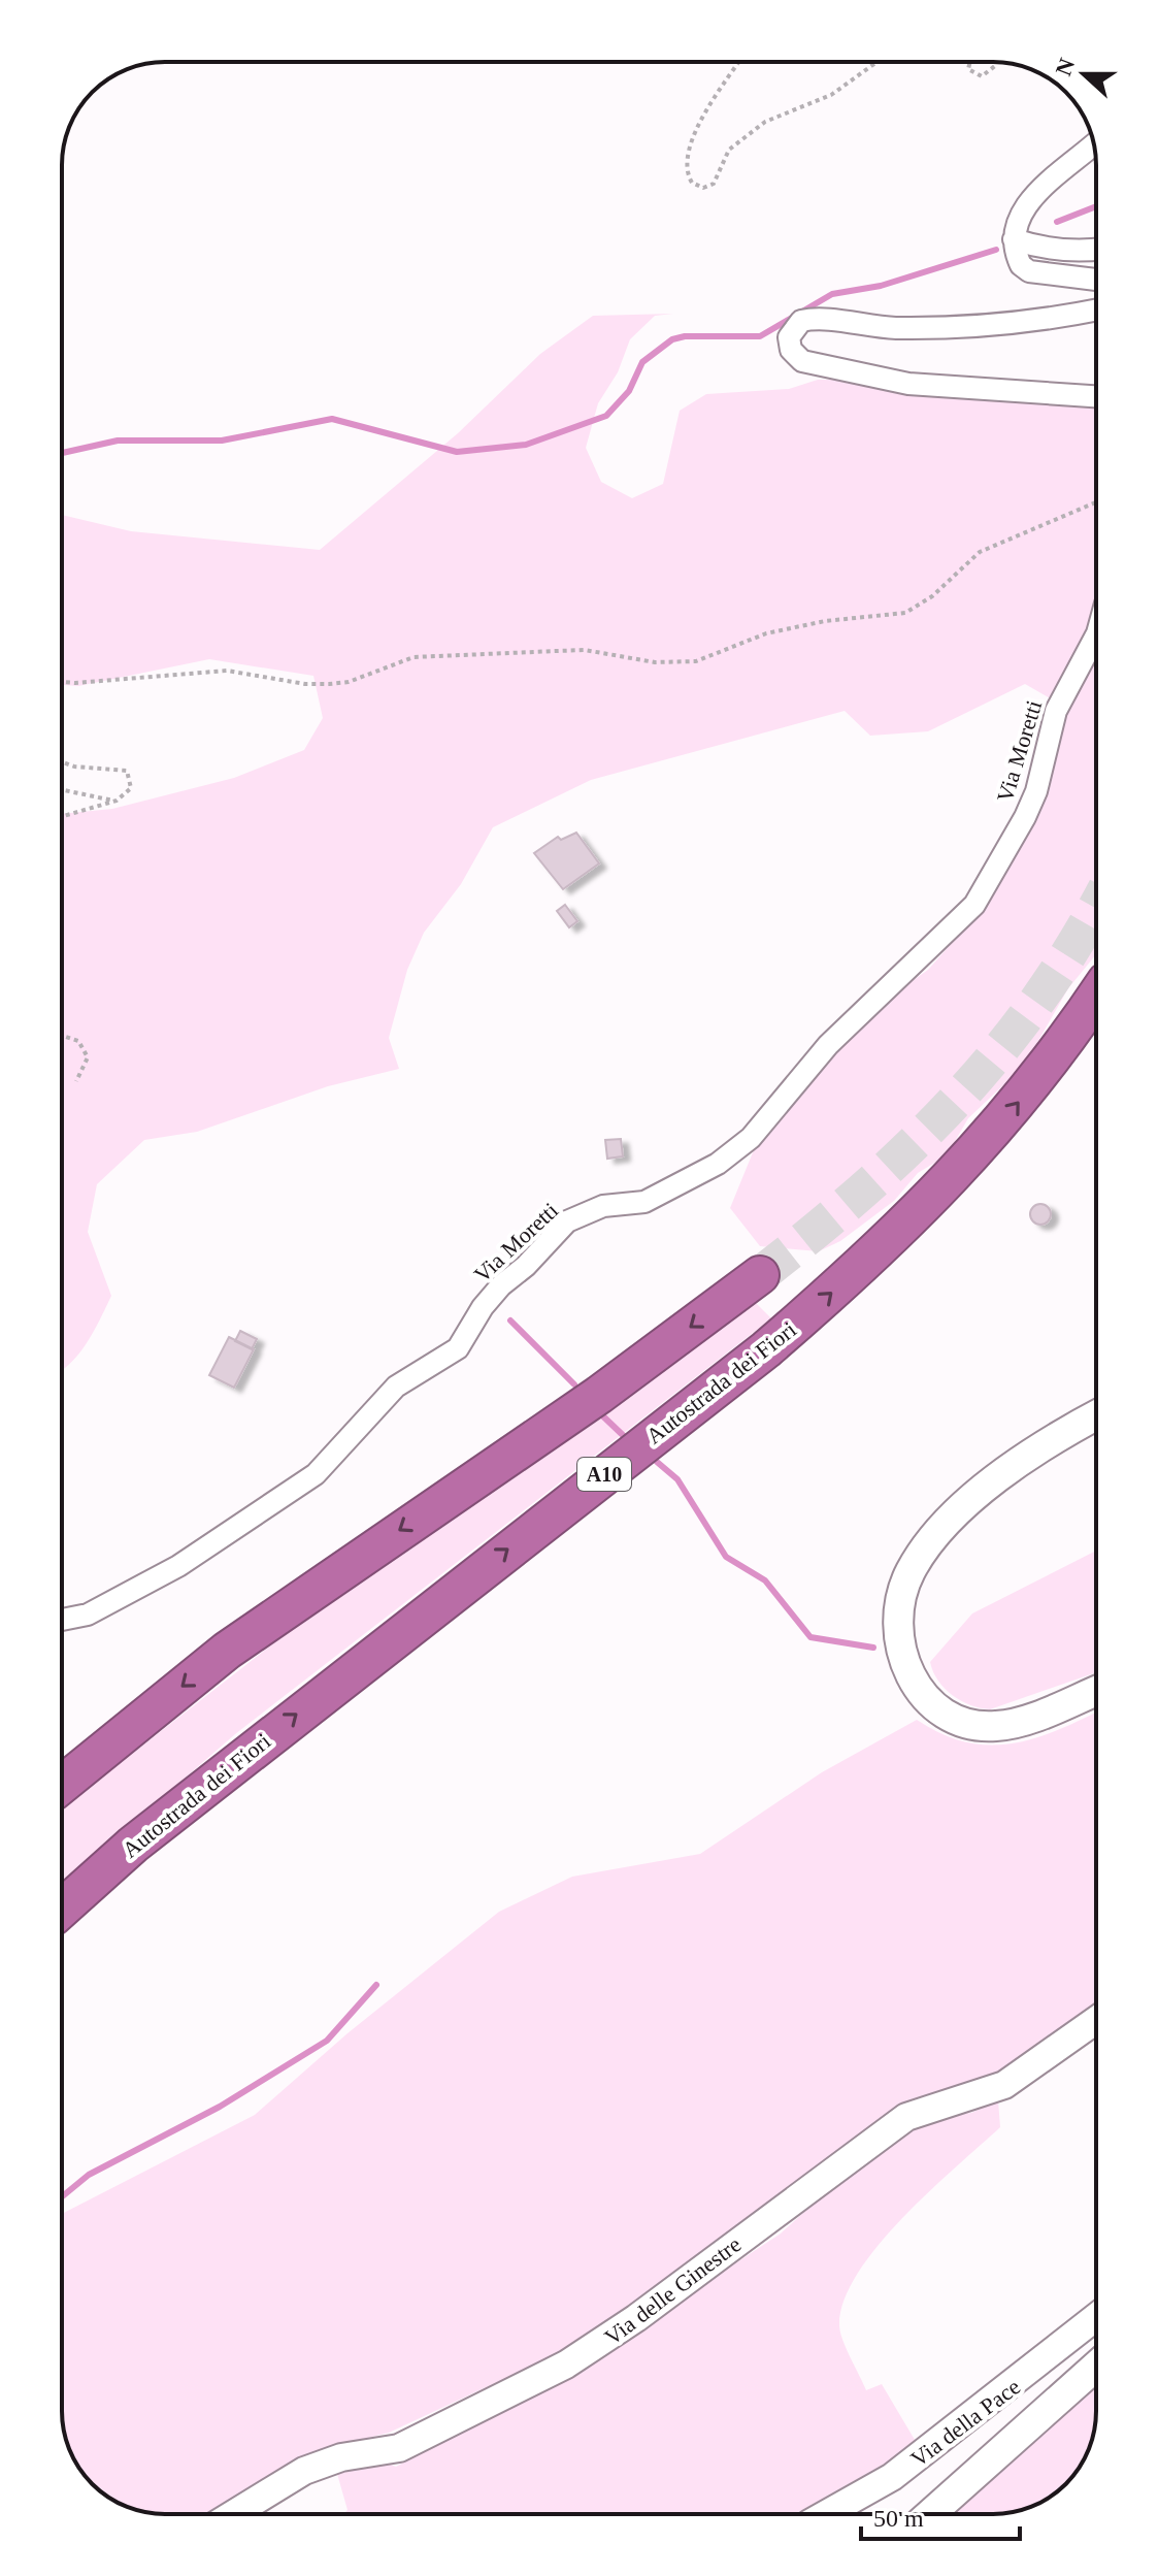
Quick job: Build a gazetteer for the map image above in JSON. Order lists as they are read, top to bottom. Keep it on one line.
{"streets":{"highway":["Autostrada dei Fiori","A10"],"street":["Via Moretti","Via delle Ginestre","Via della Pace"]},"scale_bar":"50 m","north":"left"}
